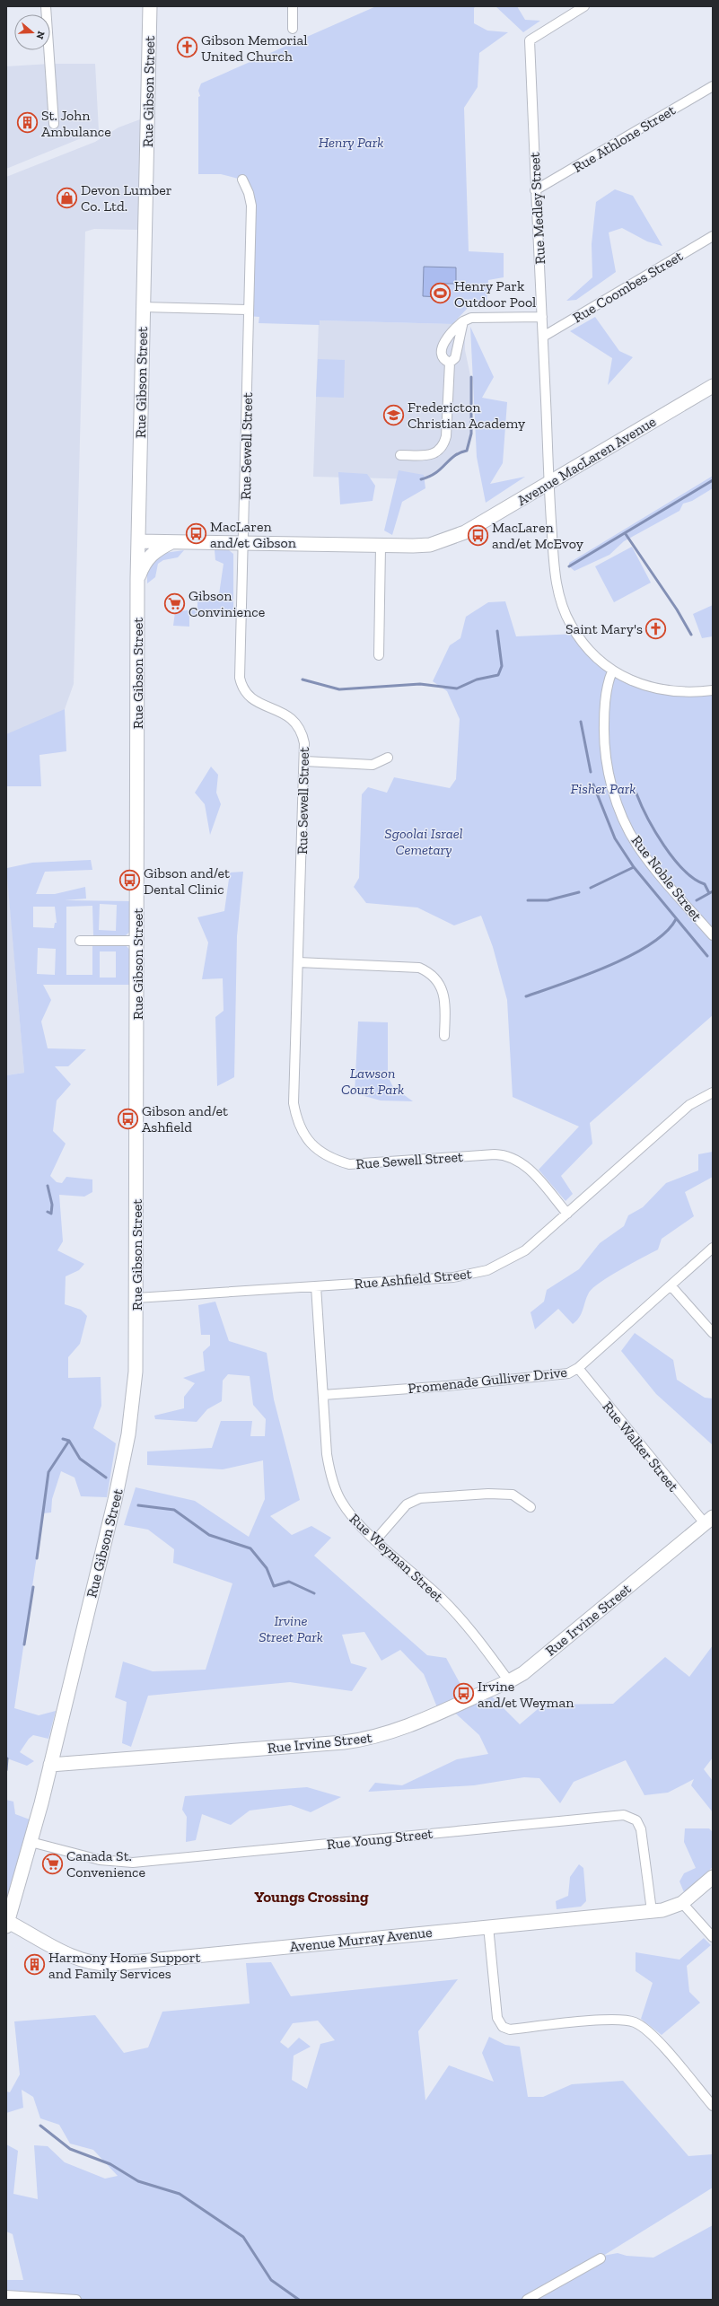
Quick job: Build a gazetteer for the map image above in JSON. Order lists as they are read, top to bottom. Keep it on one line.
{"streets":{"street":["Rue Gibson Street","Rue Athlone Street","Rue Medley Street","Rue Coombes Street","Rue Sewell Street","Avenue MacLaren Avenue","Rue Noble Street","Rue Ashfield Street","Promenade Gulliver Drive","Rue Walker Street","Rue Weyman Street","Rue Irvine Street","Rue Young Street","Avenue Murray Avenue"]},"crossings":[["Rue Gibson Street","Avenue MacLaren Avenue"],["Rue Gibson Street","Rue Ashfield Street"],["Rue Gibson Street","Rue Irvine Street"],["Rue Gibson Street","Rue Young Street"],["Rue Gibson Street","Avenue Murray Avenue"],["Rue Athlone Street","Rue Medley Street"],["Rue Medley Street","Rue Coombes Street"],["Rue Medley Street","Avenue MacLaren Avenue"],["Rue Medley Street","Rue Noble Street"],["Rue Sewell Street","Avenue MacLaren Avenue"],["Rue Sewell Street","Rue Ashfield Street"],["Rue Ashfield Street","Rue Weyman Street"],["Promenade Gulliver Drive","Rue Walker Street"],["Promenade Gulliver Drive","Rue Weyman Street"],["Rue Walker Street","Rue Irvine Street"],["Rue Weyman Street","Rue Irvine Street"],["Rue Young Street","Avenue Murray Avenue"]],"districts":["Youngs Crossing"],"parks":["Henry Park","Fisher Park","Sgoolai Israel Cemetary","Lawson Court Park","Irvine Street Park"],"places":{"church":["Gibson Memorial United Church","Saint Mary's"],"building":["St. John Ambulance","Harmony Home Support and Family Services"],"shop":["Devon Lumber Co. Ltd."],"sports":["Henry Park Outdoor Pool"],"school or university":["Fredericton Christian Academy"],"bus stop":["MacLaren and/et Gibson","MacLaren and/et McEvoy","Gibson and/et Dental Clinic","Gibson and/et Ashfield","Irvine and/et Weyman"],"supermarket":["Gibson Convinience","Canada St. Convenience"]},"north":"right"}
